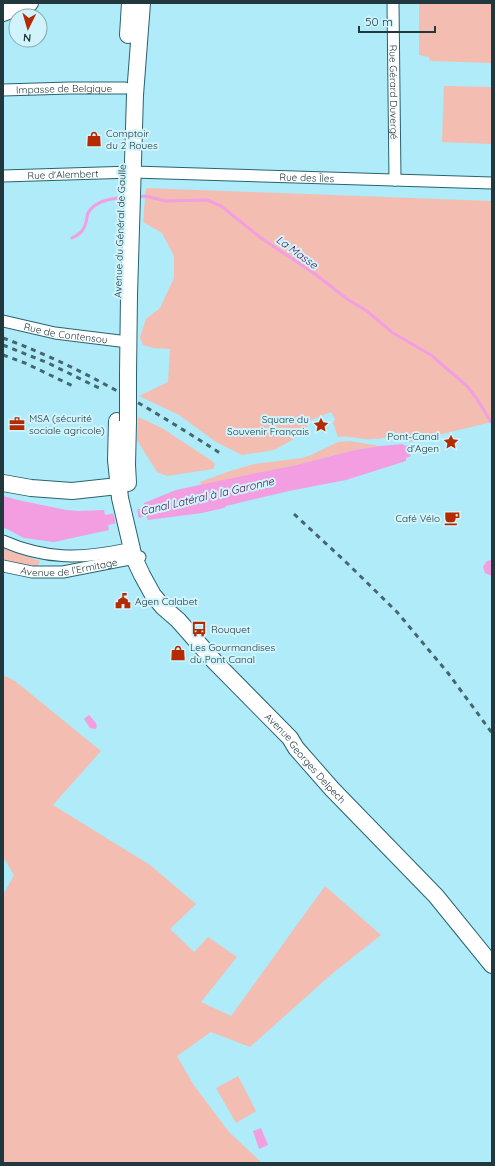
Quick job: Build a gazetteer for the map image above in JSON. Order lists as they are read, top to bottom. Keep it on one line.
{"streets":{"main road":["Avenue du Général de Gaulle","Avenue Georges Delpech"],"street":["Impasse de Belgique","Rue Gérard Duvergé","Rue d'Alembert","Rue des Îles","Rue de Contensou","Avenue de l’Ermitage"]},"crossings":[["Impasse de Belgique","Avenue du Général de Gaulle"],["Rue Gérard Duvergé","Rue des Îles"],["Rue d'Alembert","Rue des Îles"],["Rue d'Alembert","Avenue du Général de Gaulle"],["Rue des Îles","Avenue du Général de Gaulle"],["Avenue du Général de Gaulle","Rue de Contensou"],["Avenue du Général de Gaulle","Avenue de l’Ermitage"],["Avenue du Général de Gaulle","Avenue Georges Delpech"],["Avenue de l’Ermitage","Avenue Georges Delpech"]],"water":["La Masse","Canal Latéral à la Garonne"],"places":{"shop":["Comptoir du 2 Roues","Les Gourmandises du Pont Canal"],"office":["MSA (sécurité sociale agricole)"],"place":["Square du Souvenir Français","Pont-Canal d'Agen"],"cafe":["Café Vélo"],"public building":["Agen Calabet"],"bus stop":["Rouquet"]},"scale_bar":"50 m","north":"bottom"}
